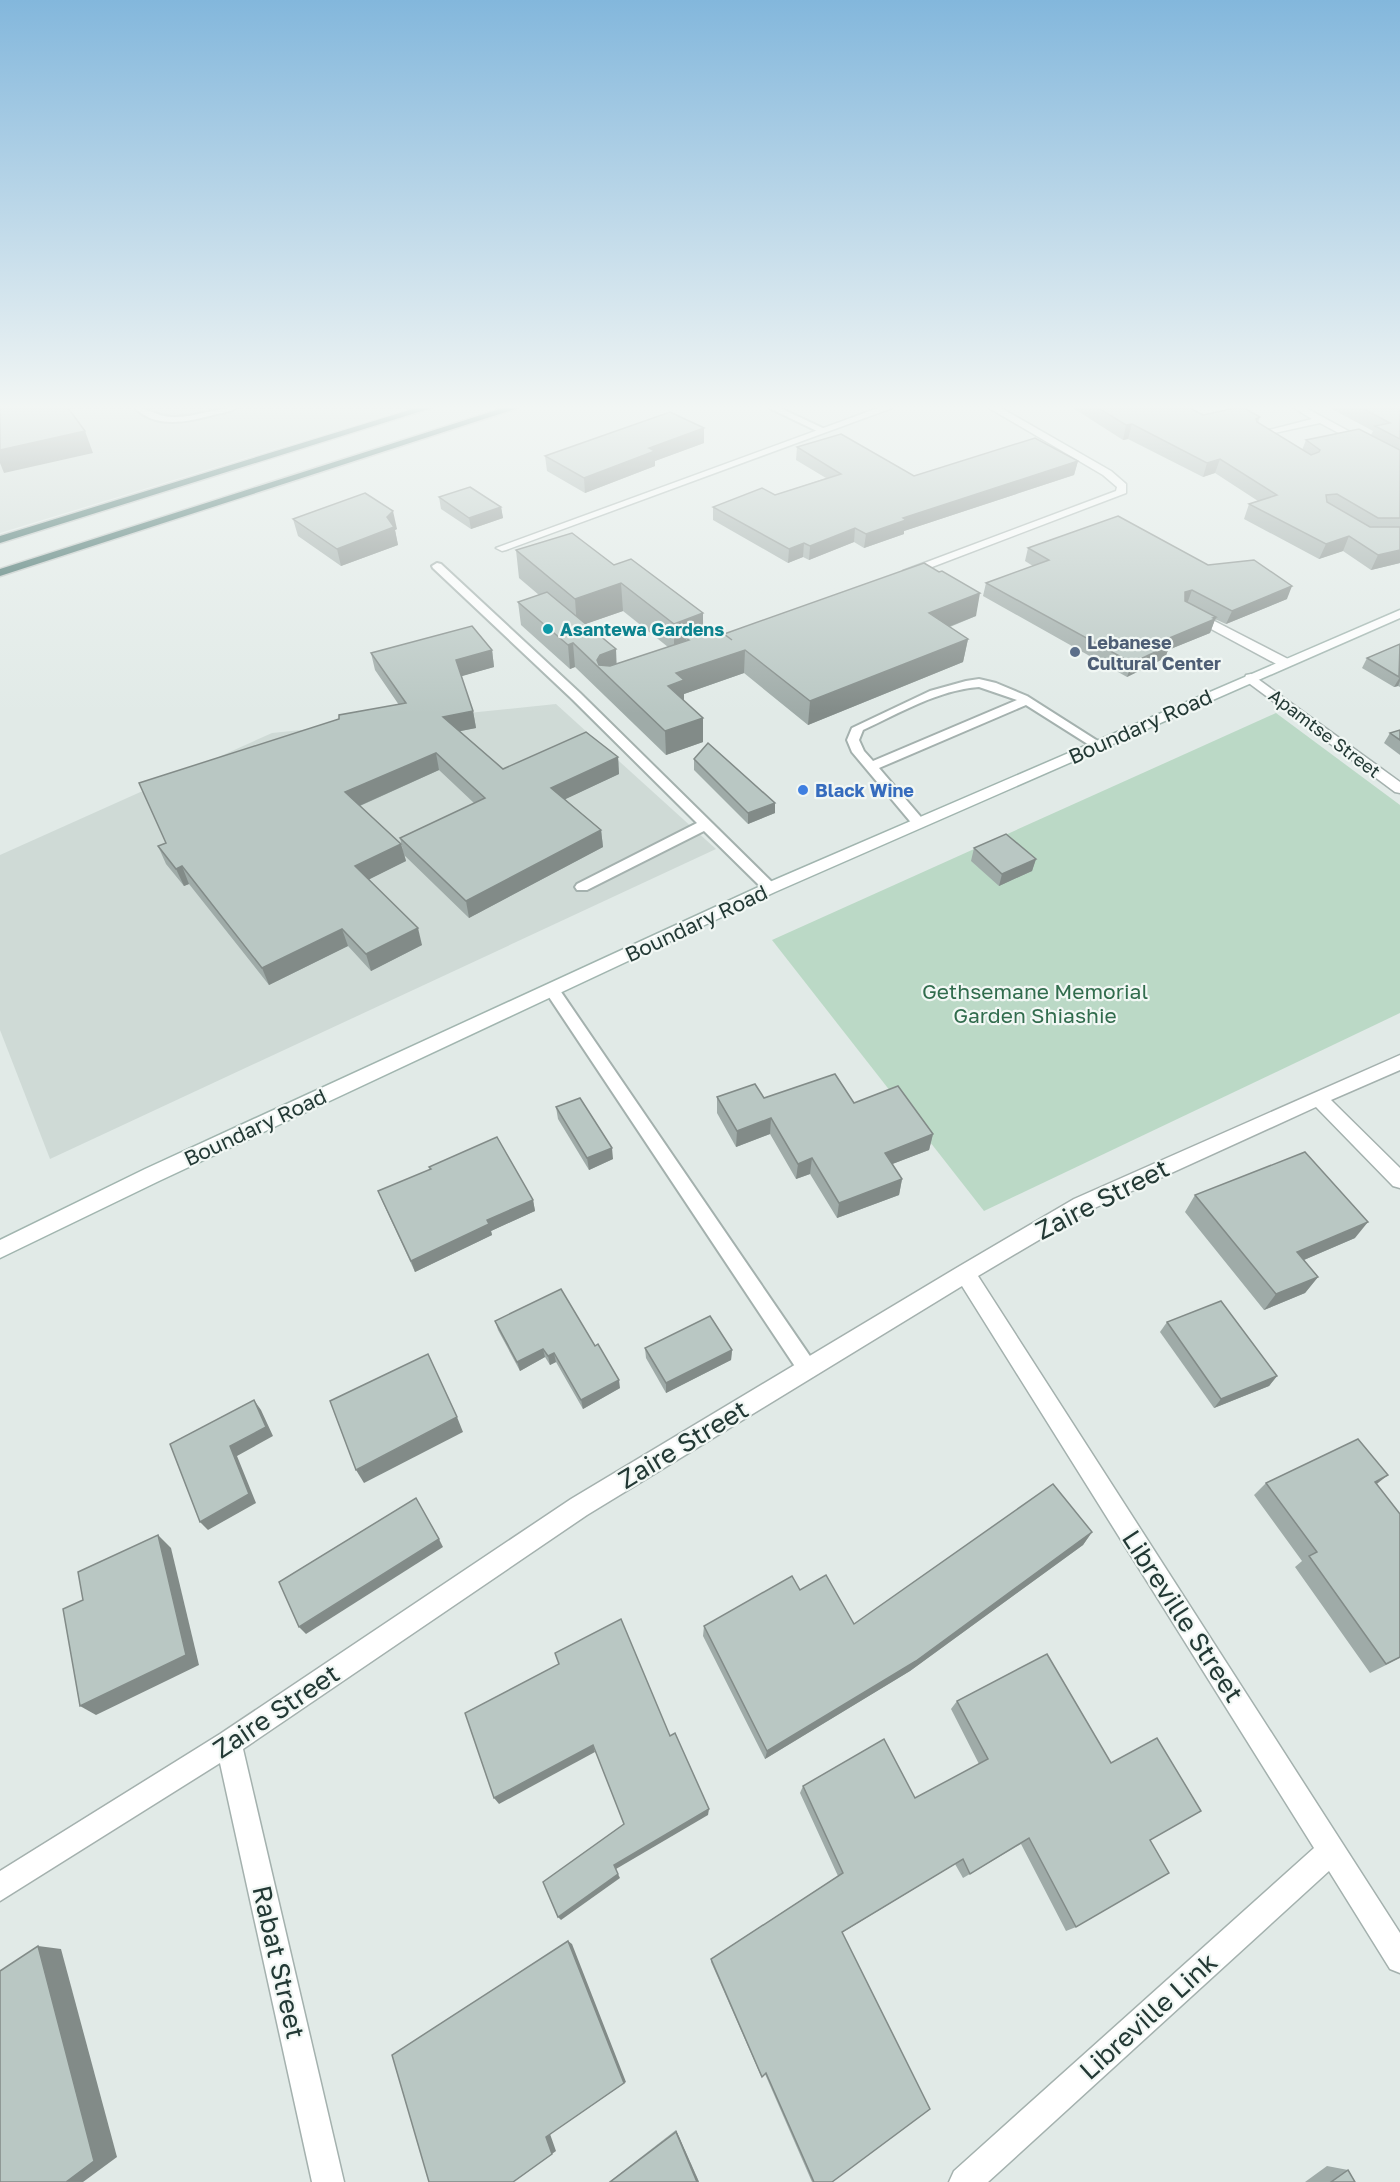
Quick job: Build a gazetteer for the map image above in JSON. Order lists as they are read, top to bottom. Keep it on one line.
{"streets":{"street":["Boundary Road","Apamtse Street","Zaire Street","Libreville Street","Rabat Street","Libreville Link"]},"crossings":[["Boundary Road","Apamtse Street"],["Zaire Street","Libreville Street"],["Zaire Street","Rabat Street"],["Libreville Street","Libreville Link"]],"parks":["Gethsemane Memorial Garden Shiashie"],"places":["Asantewa Gardens","Lebanese Cultural Center","Black Wine"]}
